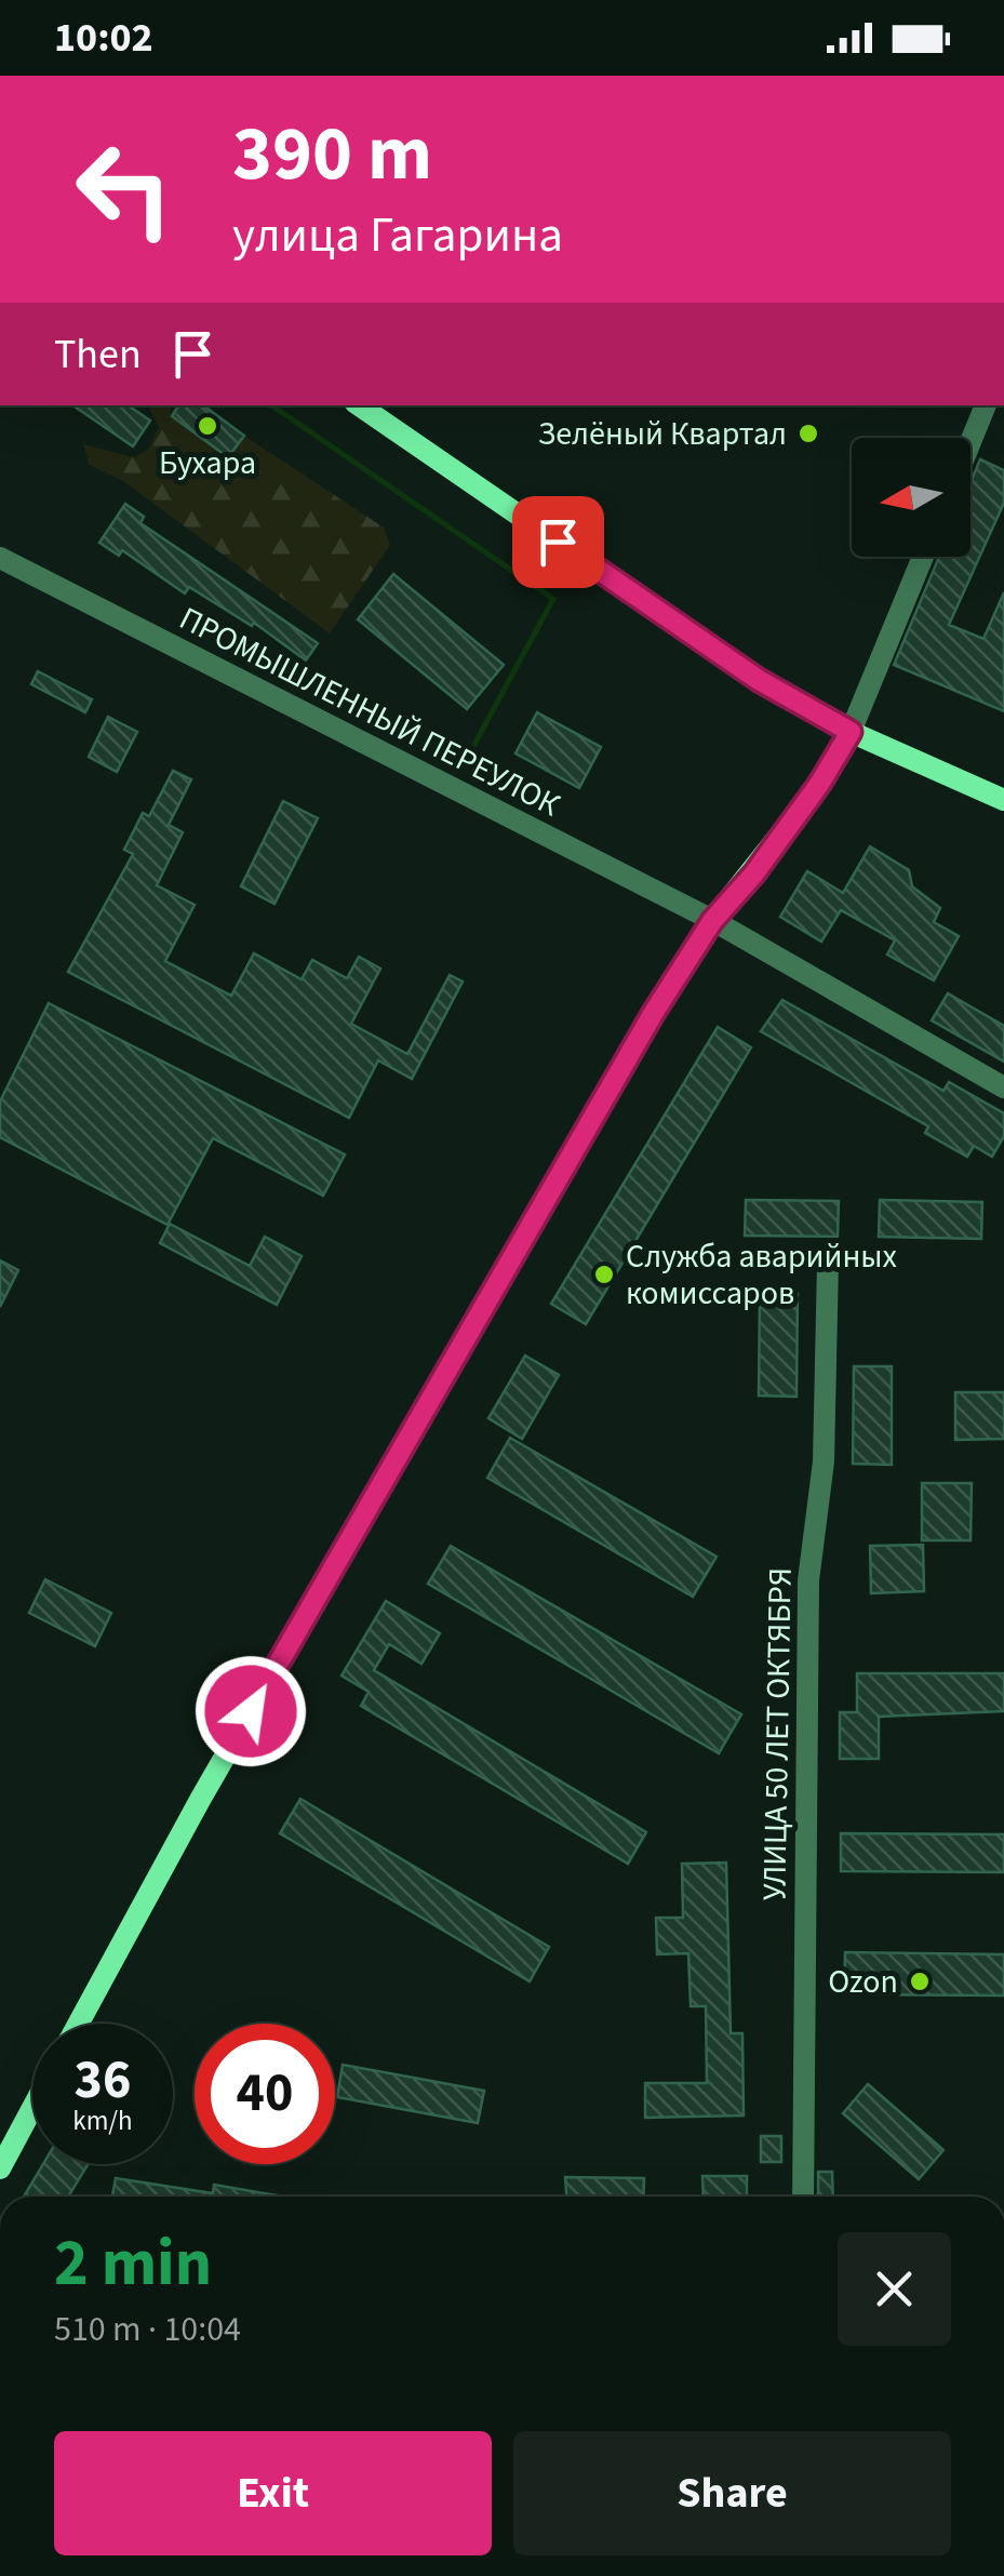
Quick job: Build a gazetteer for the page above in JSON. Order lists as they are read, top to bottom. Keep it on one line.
{"streets":{"street":["ПРОМЫШЛЕННЫЙ ПЕРЕУЛОК","УЛИЦА 50 ЛЕТ ОКТЯБРЯ"]},"places":["Бухара","Зелёный Квартал","Служба аварийных комиссаров","Ozon"],"north":"left","page":{"status":"10:02","turn":["390 m","улица Гагарина"],"then":"Then","speed":"36 km/h","limit":"40","heading":["2 min","510 m · 10:04"],"buttons":["Exit","Share"]}}
